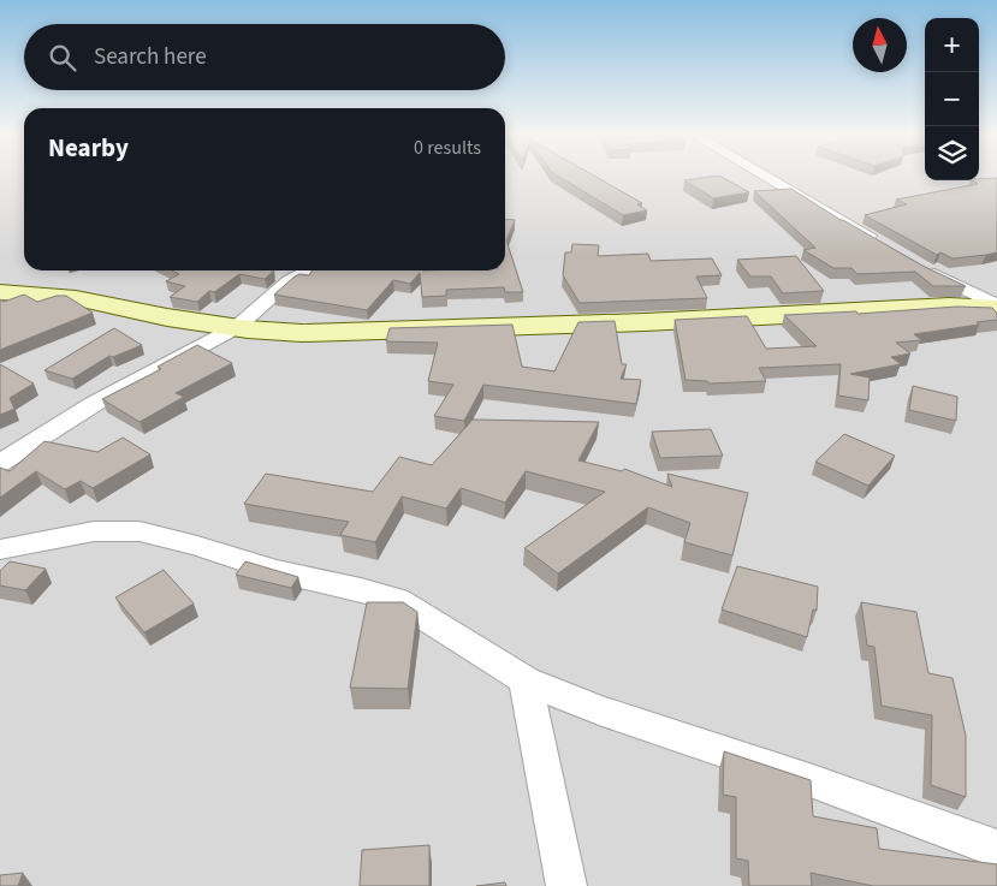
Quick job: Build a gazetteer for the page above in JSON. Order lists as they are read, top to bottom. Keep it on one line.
{"north":"top","page":{"map_buttons":["+","−"],"search":"Search here","heading":["Nearby","0 results"]}}
